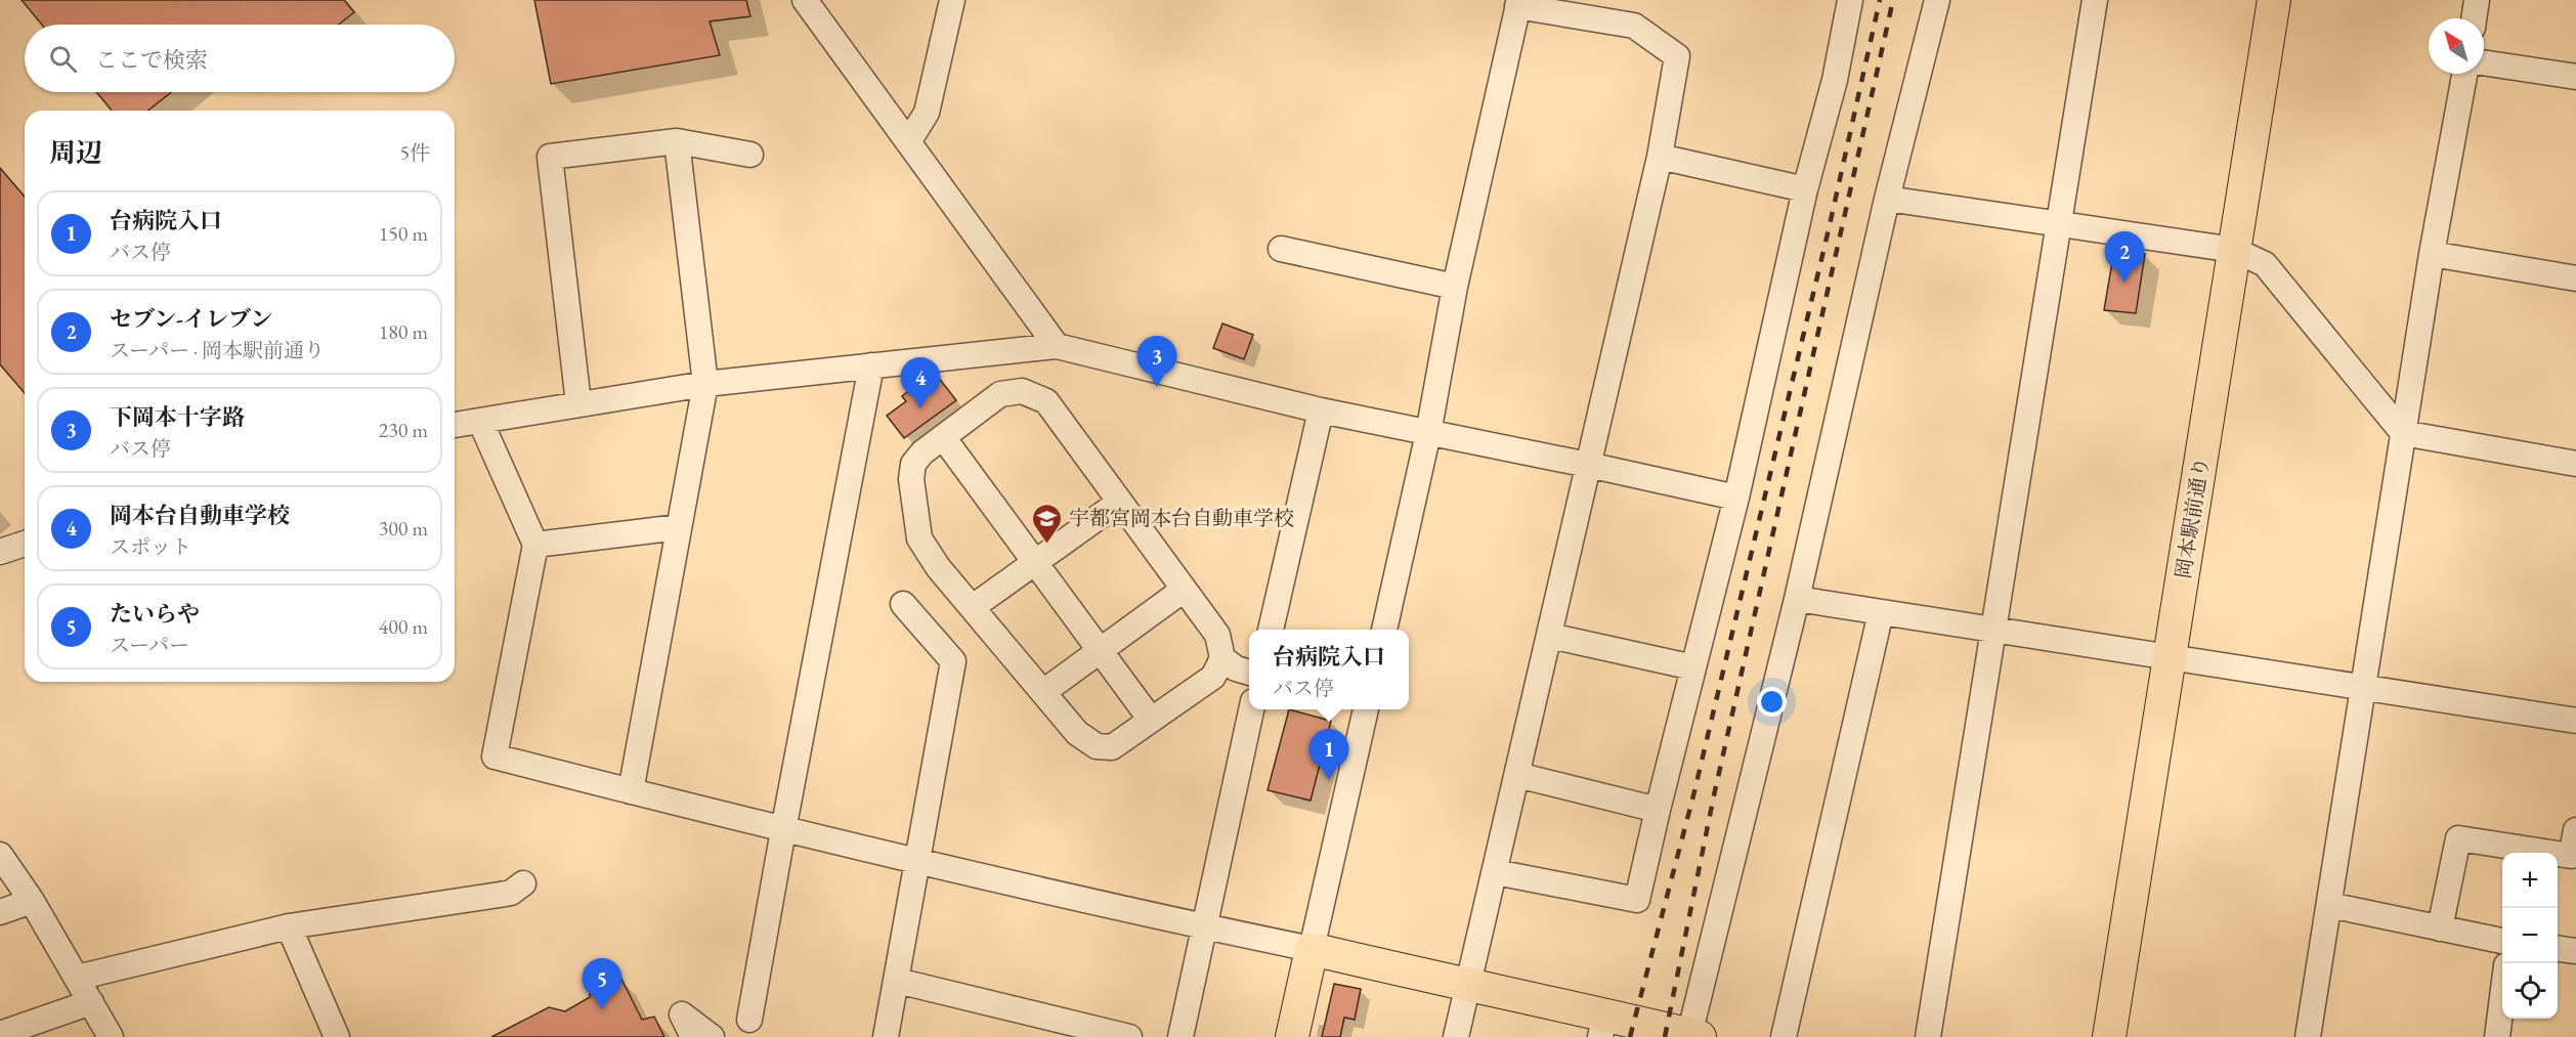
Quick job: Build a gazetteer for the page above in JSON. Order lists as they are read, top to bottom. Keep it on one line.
{"streets":{"main road":["岡本駅前通り"]},"places":{"school or university":["宇都宮岡本台自動車学校"]},"north":"top left","page":{"search":"ここで検索","heading":["周辺","5件"],"list":[{"mark":"1","name":"台病院入口","note":"バス停","value":"150 m"},{"mark":"2","name":"セブン-イレブン","note":"スーパー · 岡本駅前通り","value":"180 m"},{"mark":"3","name":"下岡本十字路","note":"バス停","value":"230 m"},{"mark":"4","name":"岡本台自動車学校","note":"スポット","value":"300 m"},{"mark":"5","name":"たいらや","note":"スーパー","value":"400 m"}],"pins":["2","3","4","1","5"],"popup":["台病院入口","バス停"],"map_buttons":["+","−"]}}
